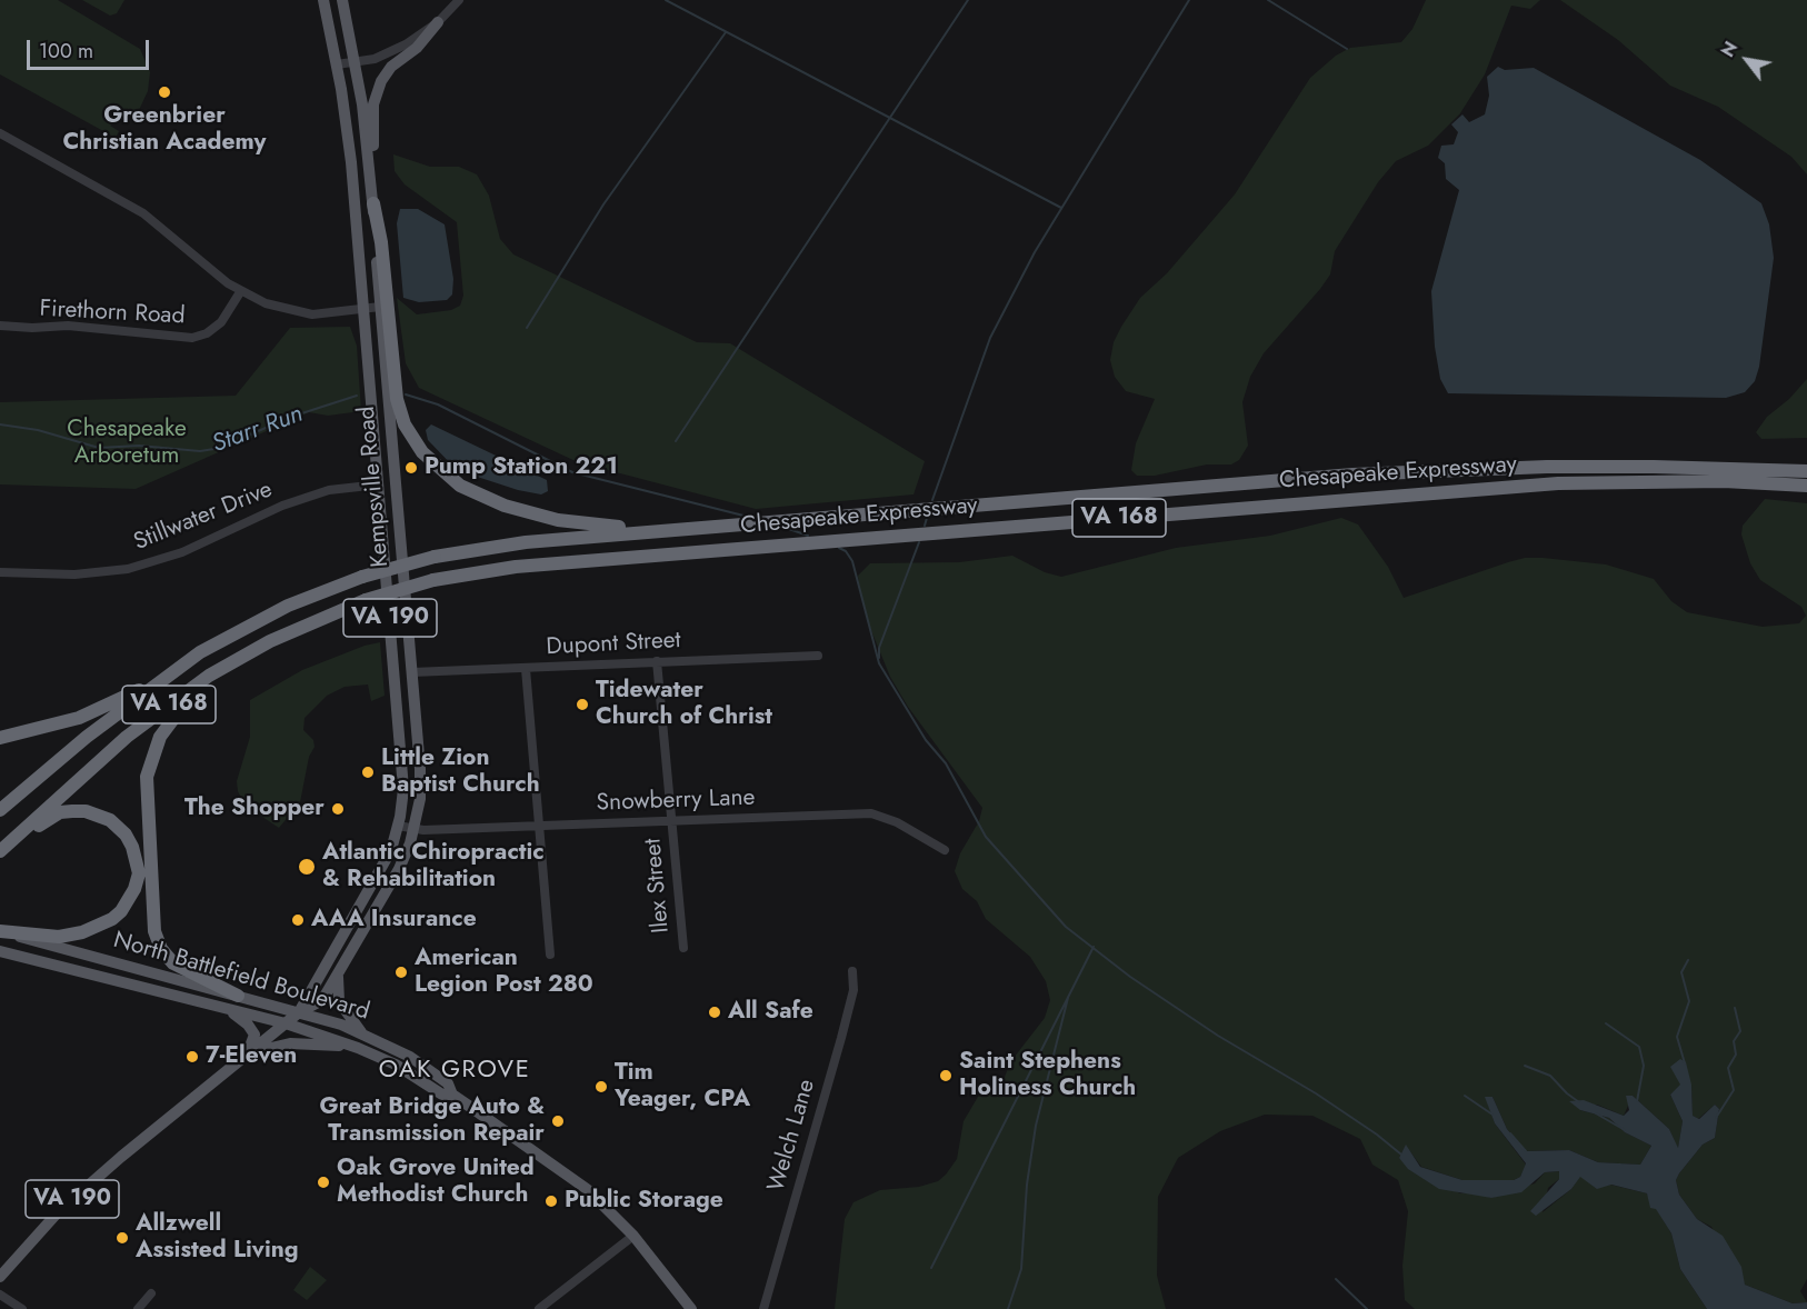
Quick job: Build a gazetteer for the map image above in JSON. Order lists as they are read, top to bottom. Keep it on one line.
{"streets":{"highway":["Chesapeake Expressway","VA 168"],"main road":["Kempsville Road","VA 190","North Battlefield Boulevard"],"street":["Firethorn Road","Stillwater Drive","Dupont Street","Snowberry Lane","Ilex Street","Welch Lane"]},"crossings":[["Kempsville Road","Stillwater Drive"],["Kempsville Road","VA 190"],["Kempsville Road","Dupont Street"],["Kempsville Road","Snowberry Lane"],["Kempsville Road","North Battlefield Boulevard"],["VA 190","North Battlefield Boulevard"],["Dupont Street","Ilex Street"],["Snowberry Lane","Ilex Street"]],"districts":["OAK GROVE"],"water":["Starr Run"],"parks":["Chesapeake Arboretum"],"places":["Greenbrier Christian Academy","Pump Station 221","Tidewater Church of Christ","Little Zion Baptist Church","The Shopper","Atlantic Chiropractic & Rehabilitation","AAA Insurance","American Legion Post 280","All Safe","7-Eleven","Saint Stephens Holiness Church","Tim Yeager, CPA","Great Bridge Auto & Transmission Repair","Oak Grove United Methodist Church","Public Storage","Allzwell Assisted Living"],"scale_bar":"100 m","north":"top left"}
